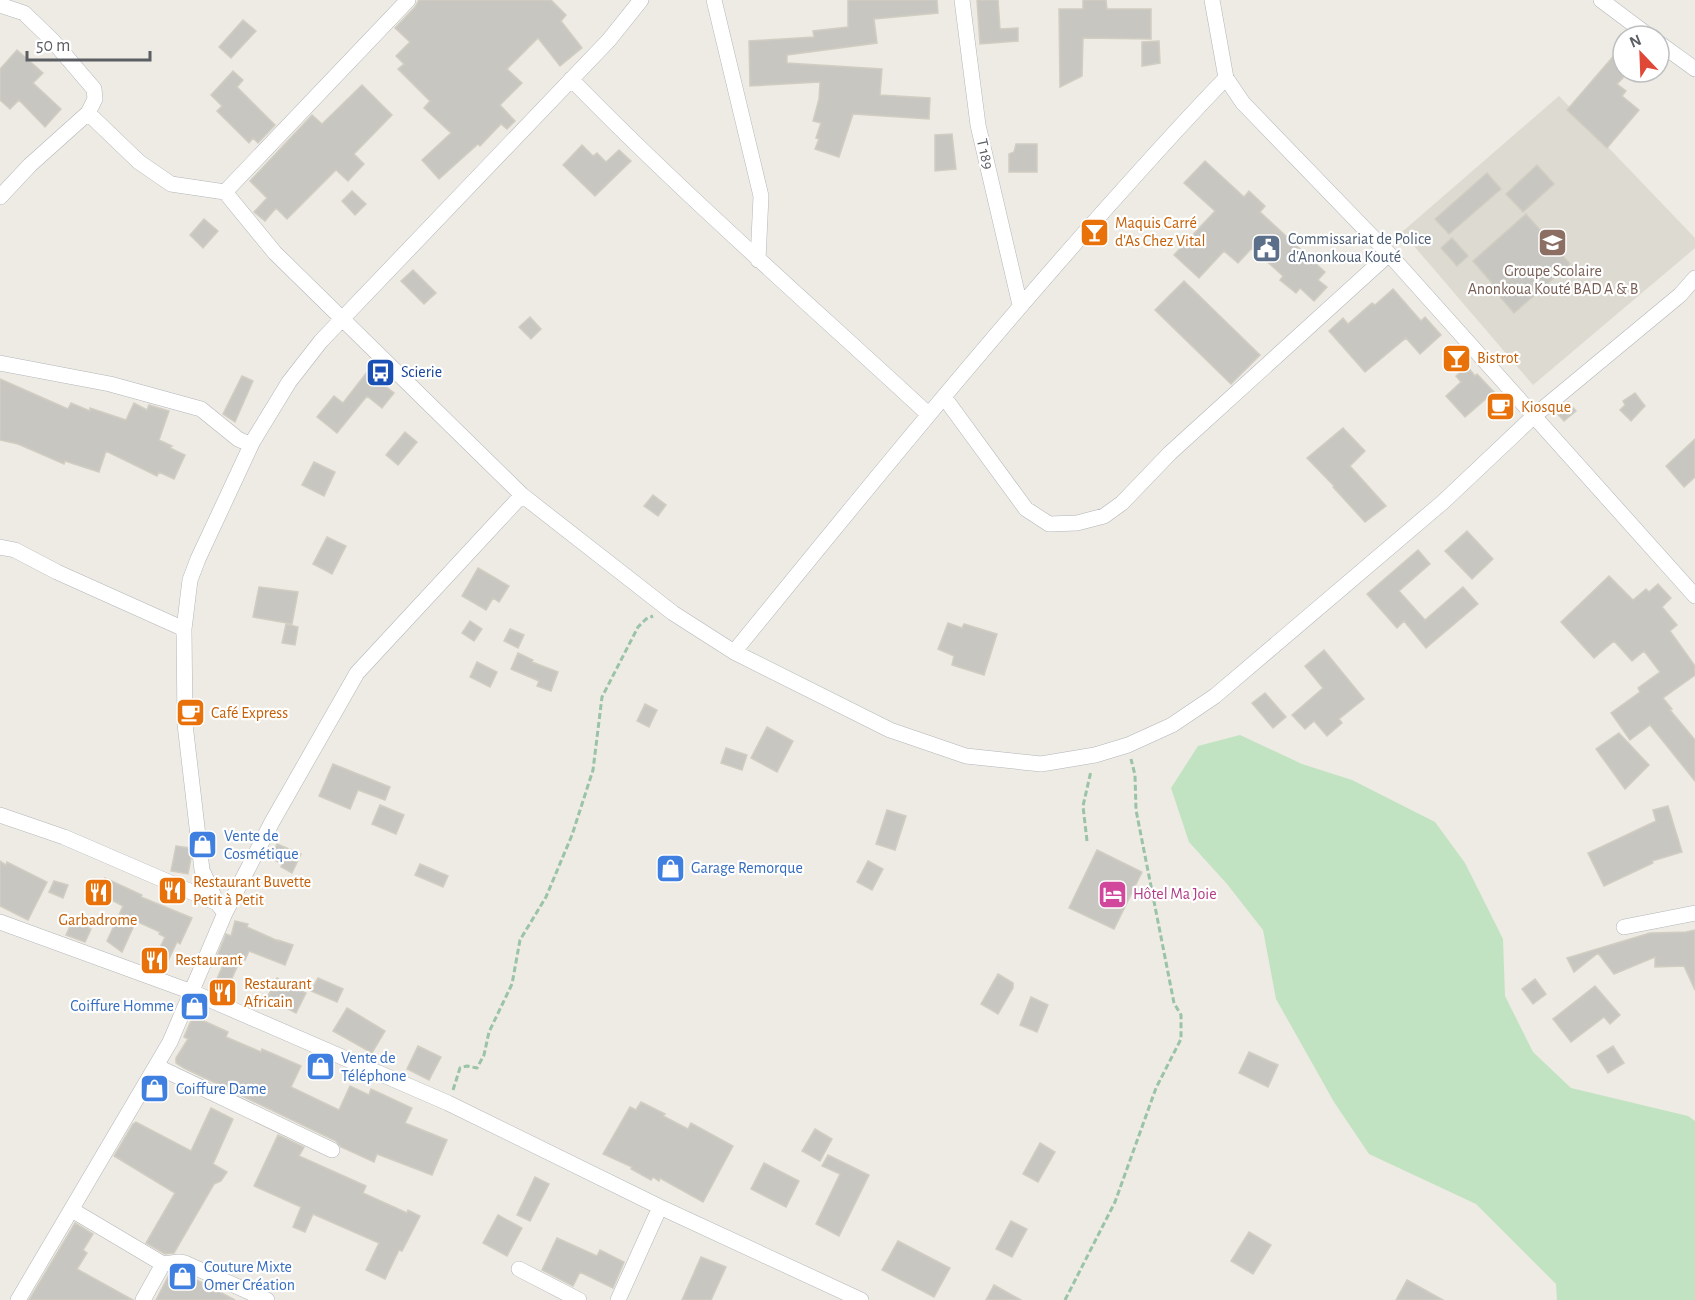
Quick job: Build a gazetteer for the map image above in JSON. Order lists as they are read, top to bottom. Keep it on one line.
{"streets":{"street":["T 189"]},"places":{"bar":["Maquis Carré d'As Chez Vital","Bistrot"],"school or university":["Groupe Scolaire Anonkoua Kouté BAD A & B"],"public building":["Commissariat de Police d'Anonkoua Kouté"],"bus stop":["Scierie"],"cafe":["Kiosque","Café Express"],"shop":["Vente de Cosmétique","Garage Remorque","Coiffure Homme","Vente de Téléphone","Coiffure Dame","Couture Mixte Omer Création"],"restaurant":["Restaurant Buvette Petit à Petit","Garbadrome","Restaurant","Restaurant Africain"],"hotel":["Hôtel Ma Joie"]},"scale_bar":"50 m","north":"top left"}
